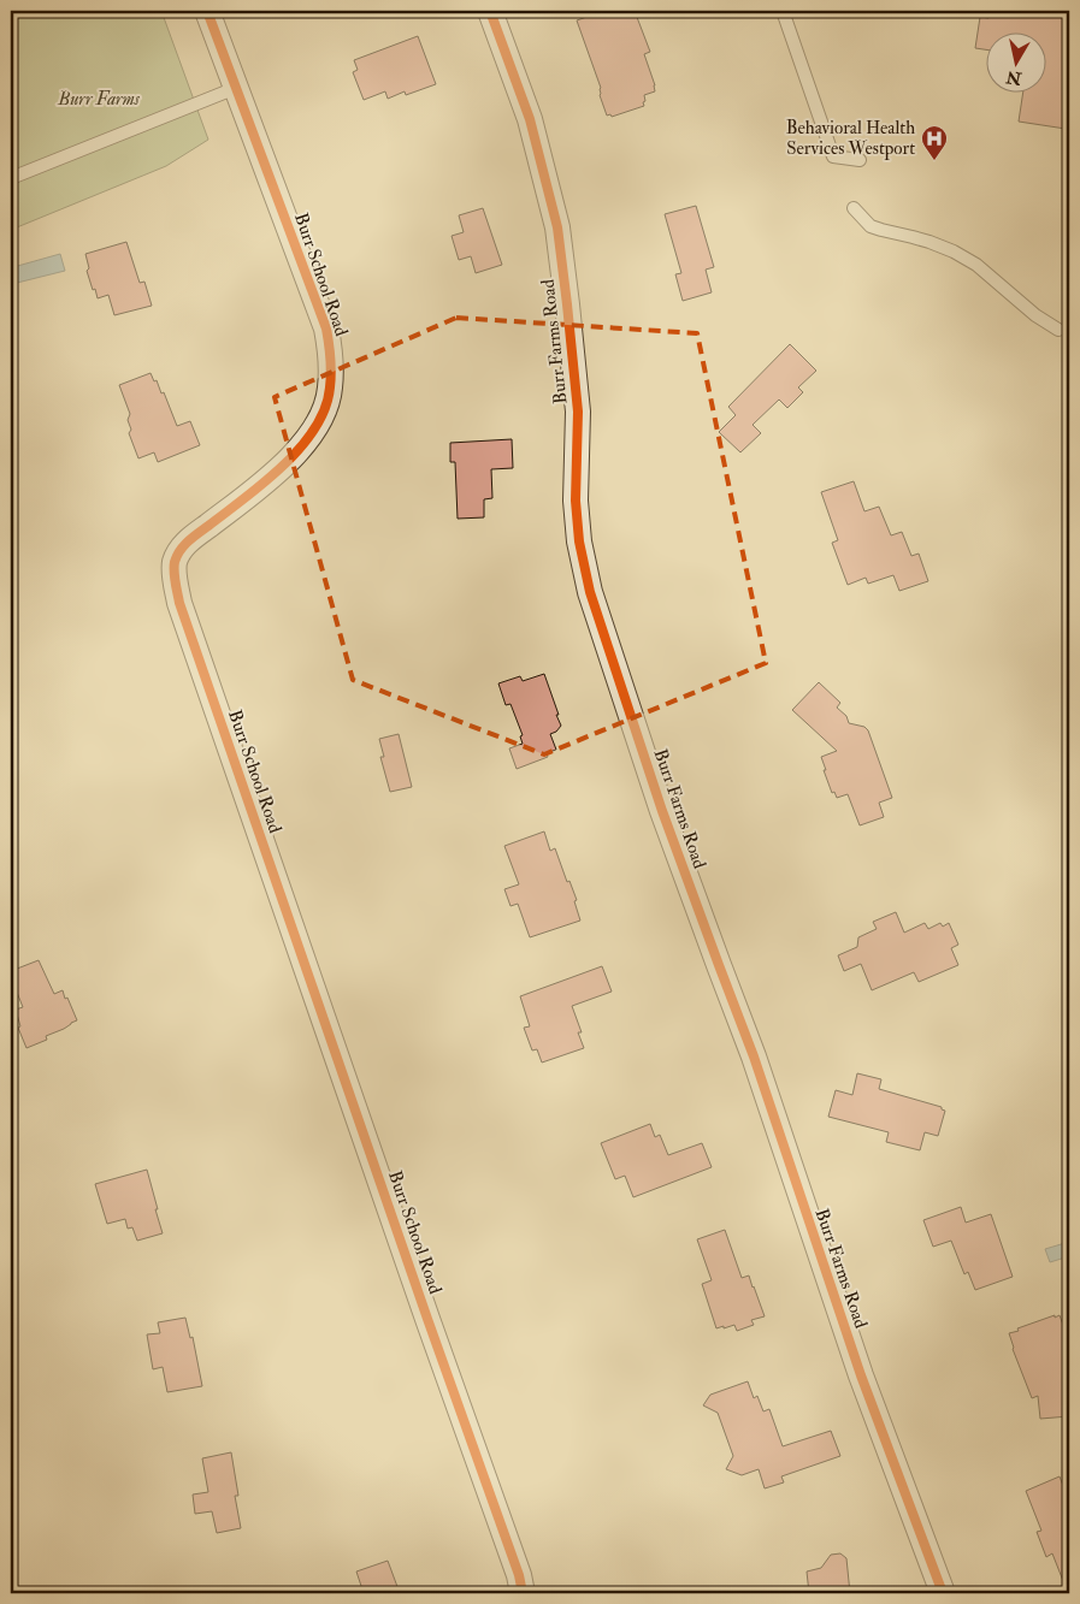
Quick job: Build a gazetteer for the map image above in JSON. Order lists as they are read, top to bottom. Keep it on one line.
{"streets":{"street":["Burr School Road","Burr Farms Road"]},"parks":["Burr Farms"],"places":{"hospital":["Behavioral Health Services Westport"]},"north":"bottom"}
